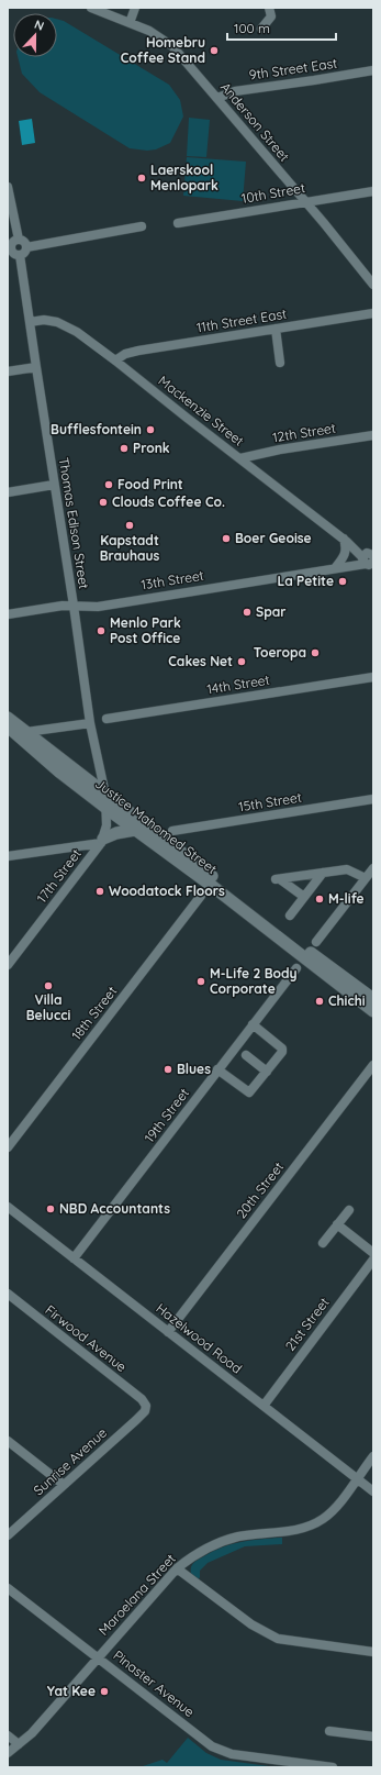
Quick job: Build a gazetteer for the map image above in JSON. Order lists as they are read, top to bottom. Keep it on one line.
{"streets":{"main road":["Justice Mahomed Street"],"street":["9th Street East","Anderson Street","10th Street","11th Street East","Mackenzie Street","12th Street","Thomas Edison Street","13th Street","14th Street","15th Street","17th Street","18th Street","19th Street","20th Street","21st Street","Firwood Avenue","Hazelwood Road","Sunrise Avenue","Maroelana Street","Pinaster Avenue"]},"crossings":[["9th Street East","Anderson Street"],["Anderson Street","10th Street"],["11th Street East","Mackenzie Street"],["Mackenzie Street","12th Street"],["Mackenzie Street","Thomas Edison Street"],["Mackenzie Street","13th Street"],["Thomas Edison Street","13th Street"],["Thomas Edison Street","Justice Mahomed Street"],["19th Street","Hazelwood Road"],["20th Street","Hazelwood Road"],["21st Street","Hazelwood Road"],["Firwood Avenue","Sunrise Avenue"],["Hazelwood Road","Maroelana Street"],["Maroelana Street","Pinaster Avenue"]],"places":["Homebru Coffee Stand","Laerskool Menlopark","Bufflesfontein","Pronk","Food Print","Clouds Coffee Co.","Kapstadt Brauhaus","Boer Geoise","La Petite","Spar","Menlo Park Post Office","Toeropa","Cakes Net","Woodatock Floors","M-life","M-Life 2 Body Corporate","Villa Belucci","Chichi","Blues","NBD Accountants","Yat Kee"],"scale_bar":"100 m","north":"top"}
